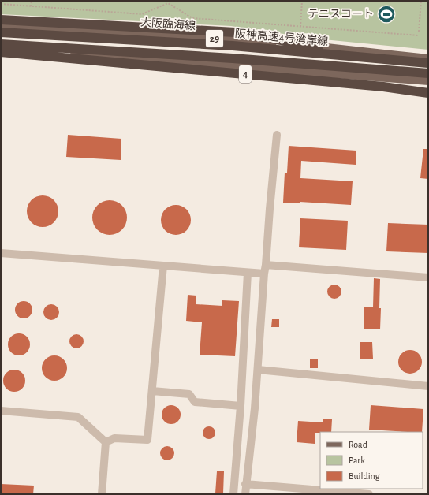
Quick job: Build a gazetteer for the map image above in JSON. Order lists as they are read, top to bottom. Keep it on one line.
{"streets":{"highway":["阪神高速4号湾岸線","4"],"main road":["大阪臨海線","29"]},"places":{"sports":["テニスコート"]},"legend":["Road","Park","Building"]}
